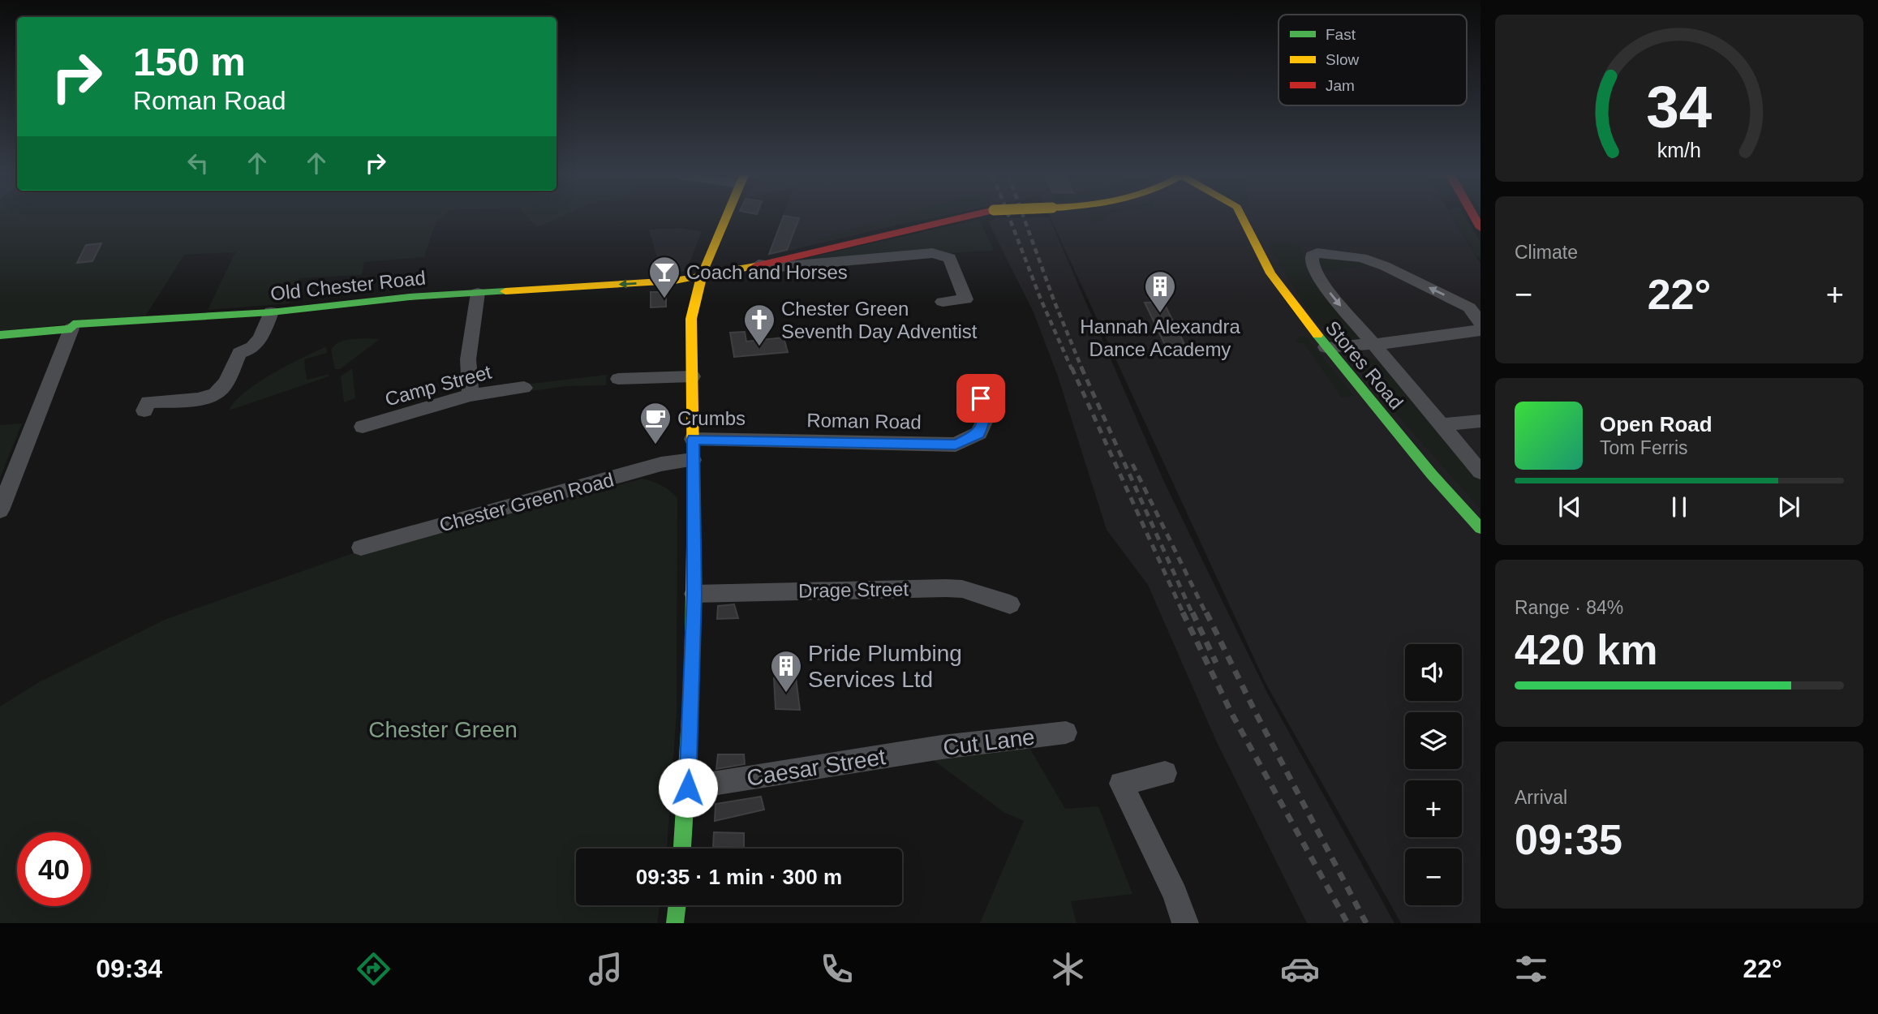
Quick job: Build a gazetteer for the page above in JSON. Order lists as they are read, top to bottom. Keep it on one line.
{"streets":{"main road":["Old Chester Road","Stores Road"],"street":["Camp Street","Roman Road","Chester Green Road","Drage Street","Cut Lane","Caesar Street"]},"crossings":[["Cut Lane","Caesar Street"]],"parks":["Chester Green"],"places":{"bar":["Coach and Horses"],"building":["Hannah Alexandra Dance Academy","Pride Plumbing Services Ltd"],"church":["Chester Green Seventh Day Adventist"],"cafe":["Crumbs"]},"legend":["Fast","Slow","Jam"],"page":{"turn":["150 m","Roman Road"],"tile":["Climate",["Range · 84%","420 km"],["Arrival","09:35"]],"heat":["−","22°","+"],"song":["Open Road","Tom Ferris"],"map_buttons":["+","−"],"limit":"40","trip":"09:35 · 1 min · 300 m","tabs":["09:34","22°"],"gauge":["34","km/h"]}}
